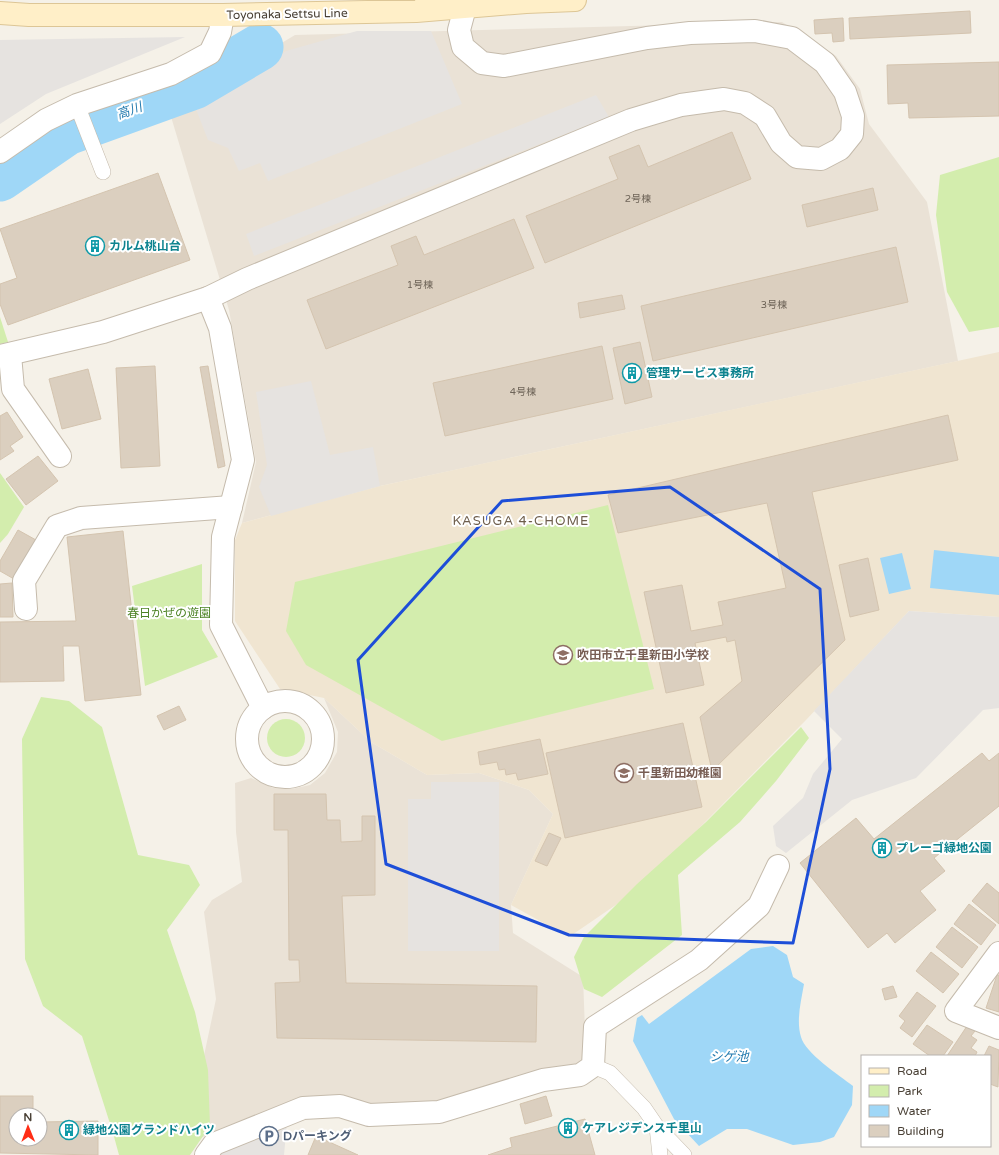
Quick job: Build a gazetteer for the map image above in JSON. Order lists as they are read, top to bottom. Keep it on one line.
{"streets":{"main road":["Toyonaka Settsu Line"]},"districts":["KASUGA 4-CHOME"],"water":["高川","シゲ池"],"parks":["春日かぜの遊園"],"places":{"building":["カルム桃山台","管理サービス事務所","プレーゴ緑地公園","ケアレジデンス千里山","緑地公園グランドハイツ"],"school or university":["吹田市立千里新田小学校","千里新田幼稚園"],"parking":["Dパーキング"]},"house_numbers":["2号棟","1号棟","3号棟","4号棟"],"legend":["Road","Park","Water","Building"],"north":"top"}
